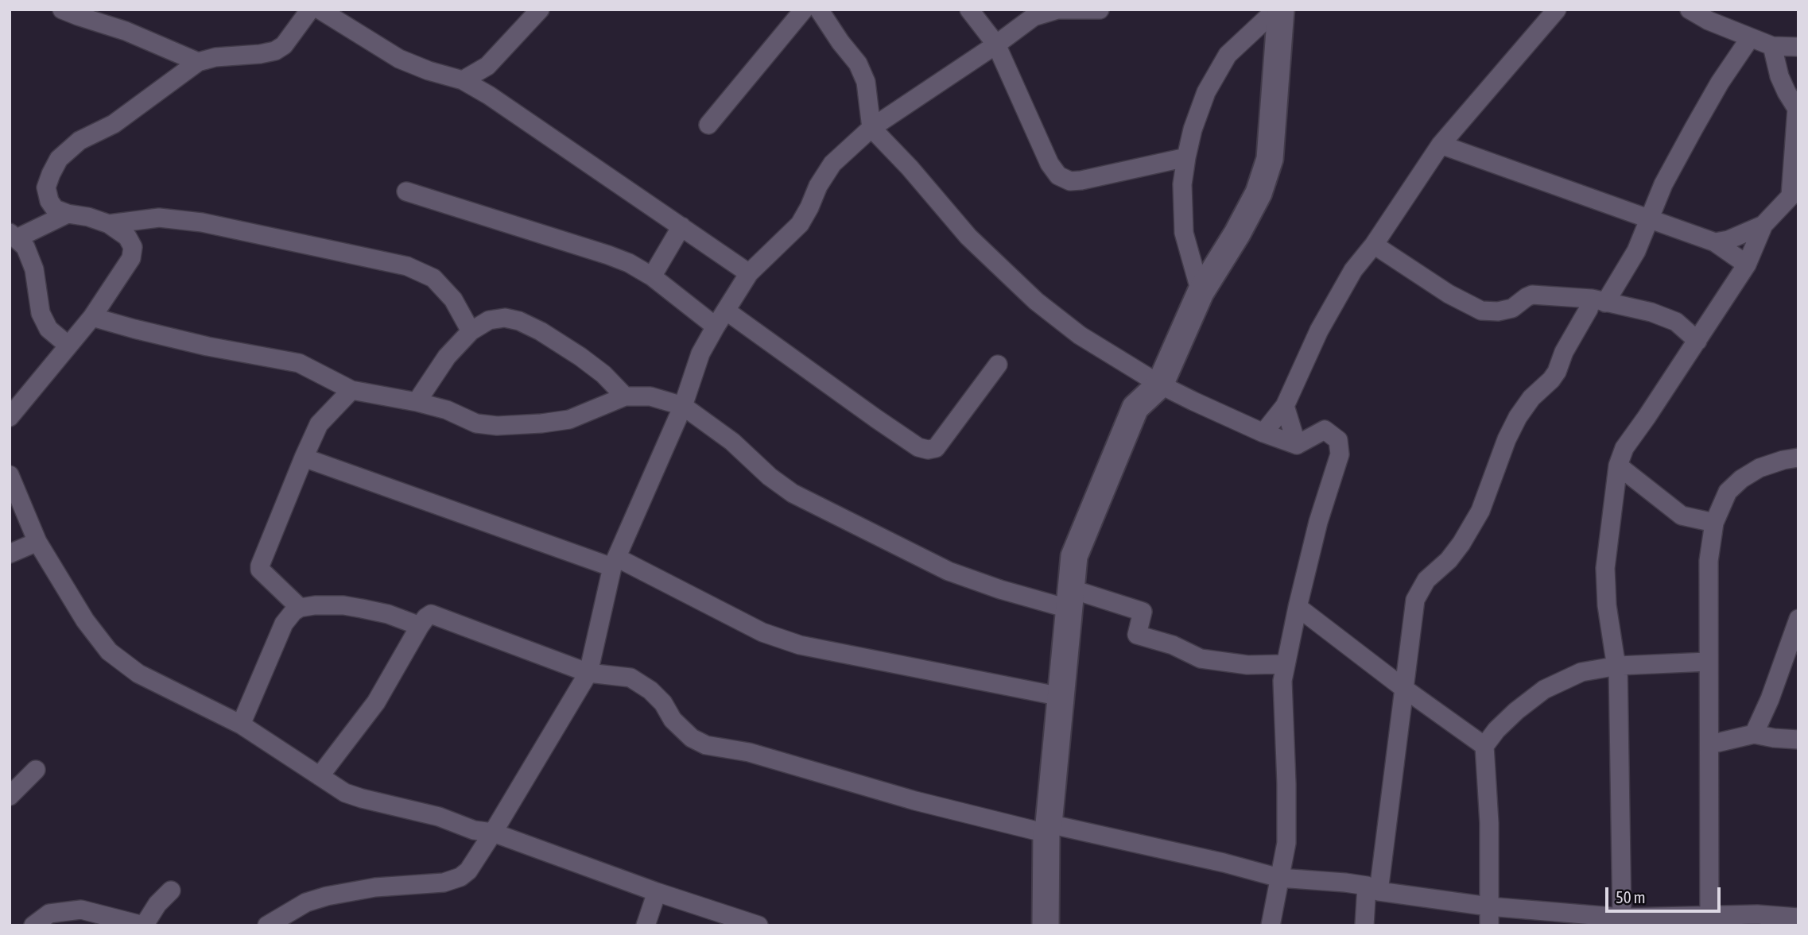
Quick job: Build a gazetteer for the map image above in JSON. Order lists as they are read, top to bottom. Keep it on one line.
{"scale_bar":"50 m"}
